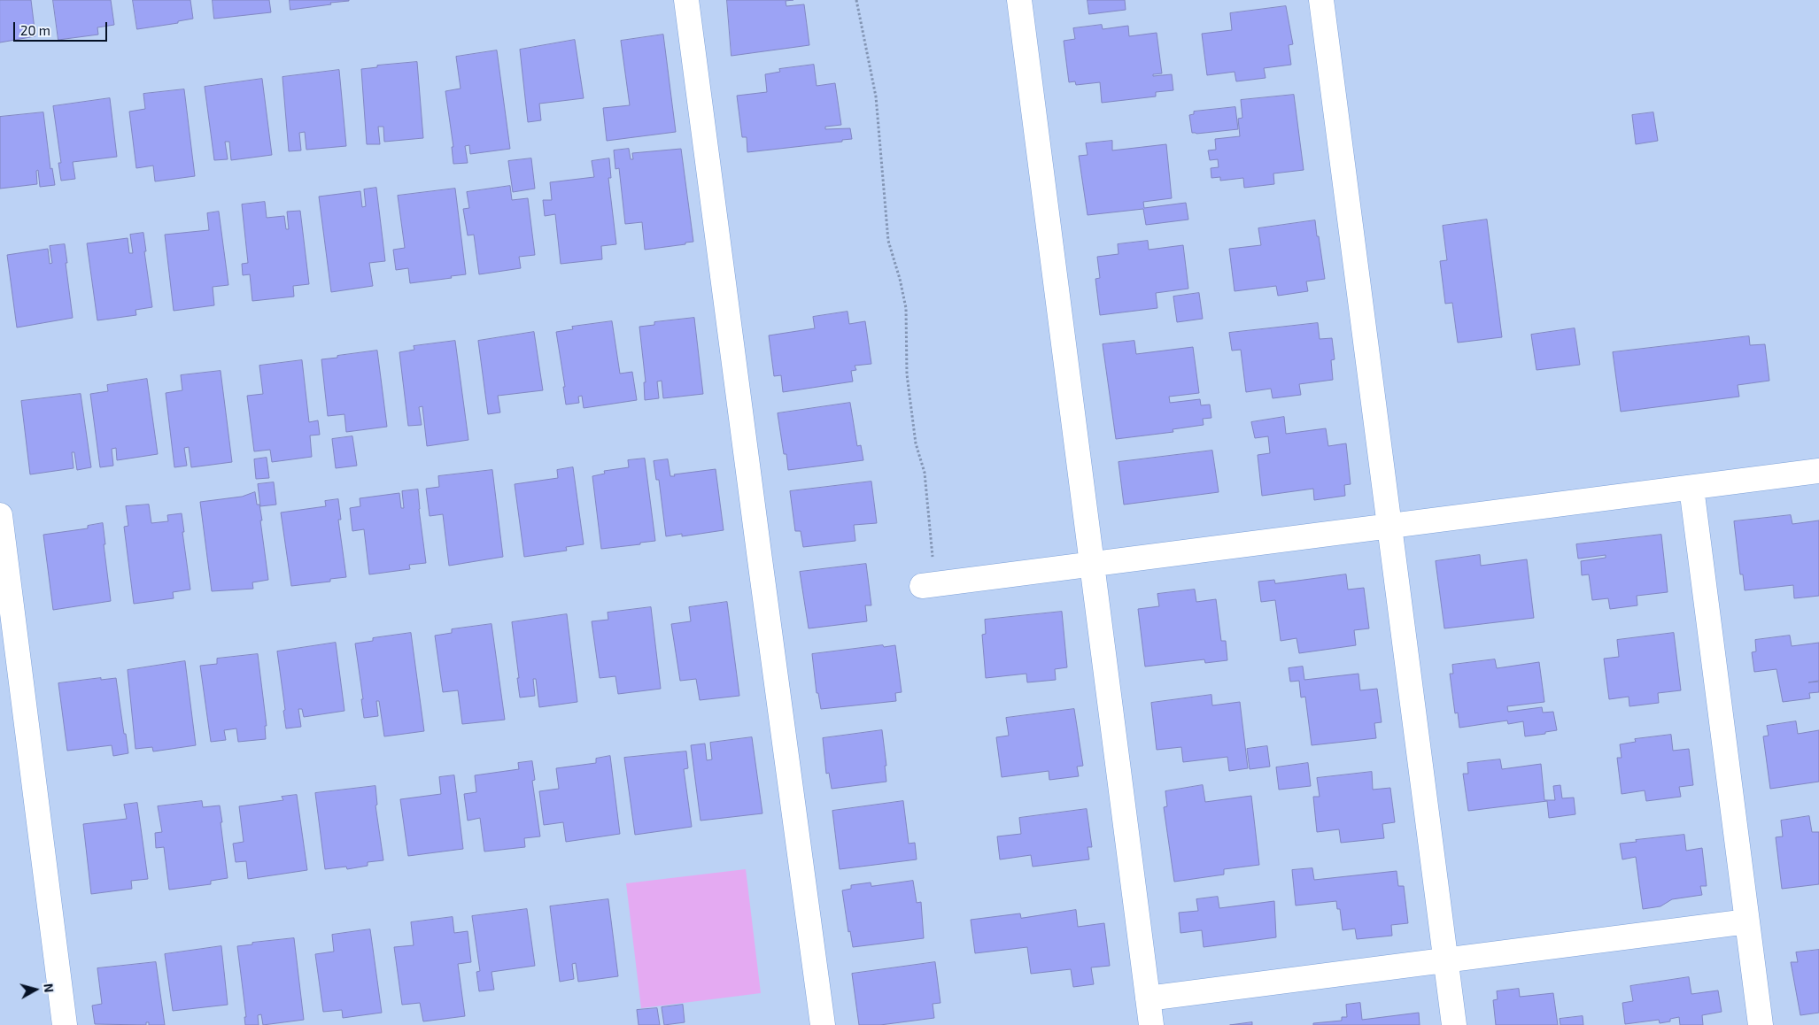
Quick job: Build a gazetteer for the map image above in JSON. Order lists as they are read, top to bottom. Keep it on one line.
{"scale_bar":"20 m","north":"right"}
